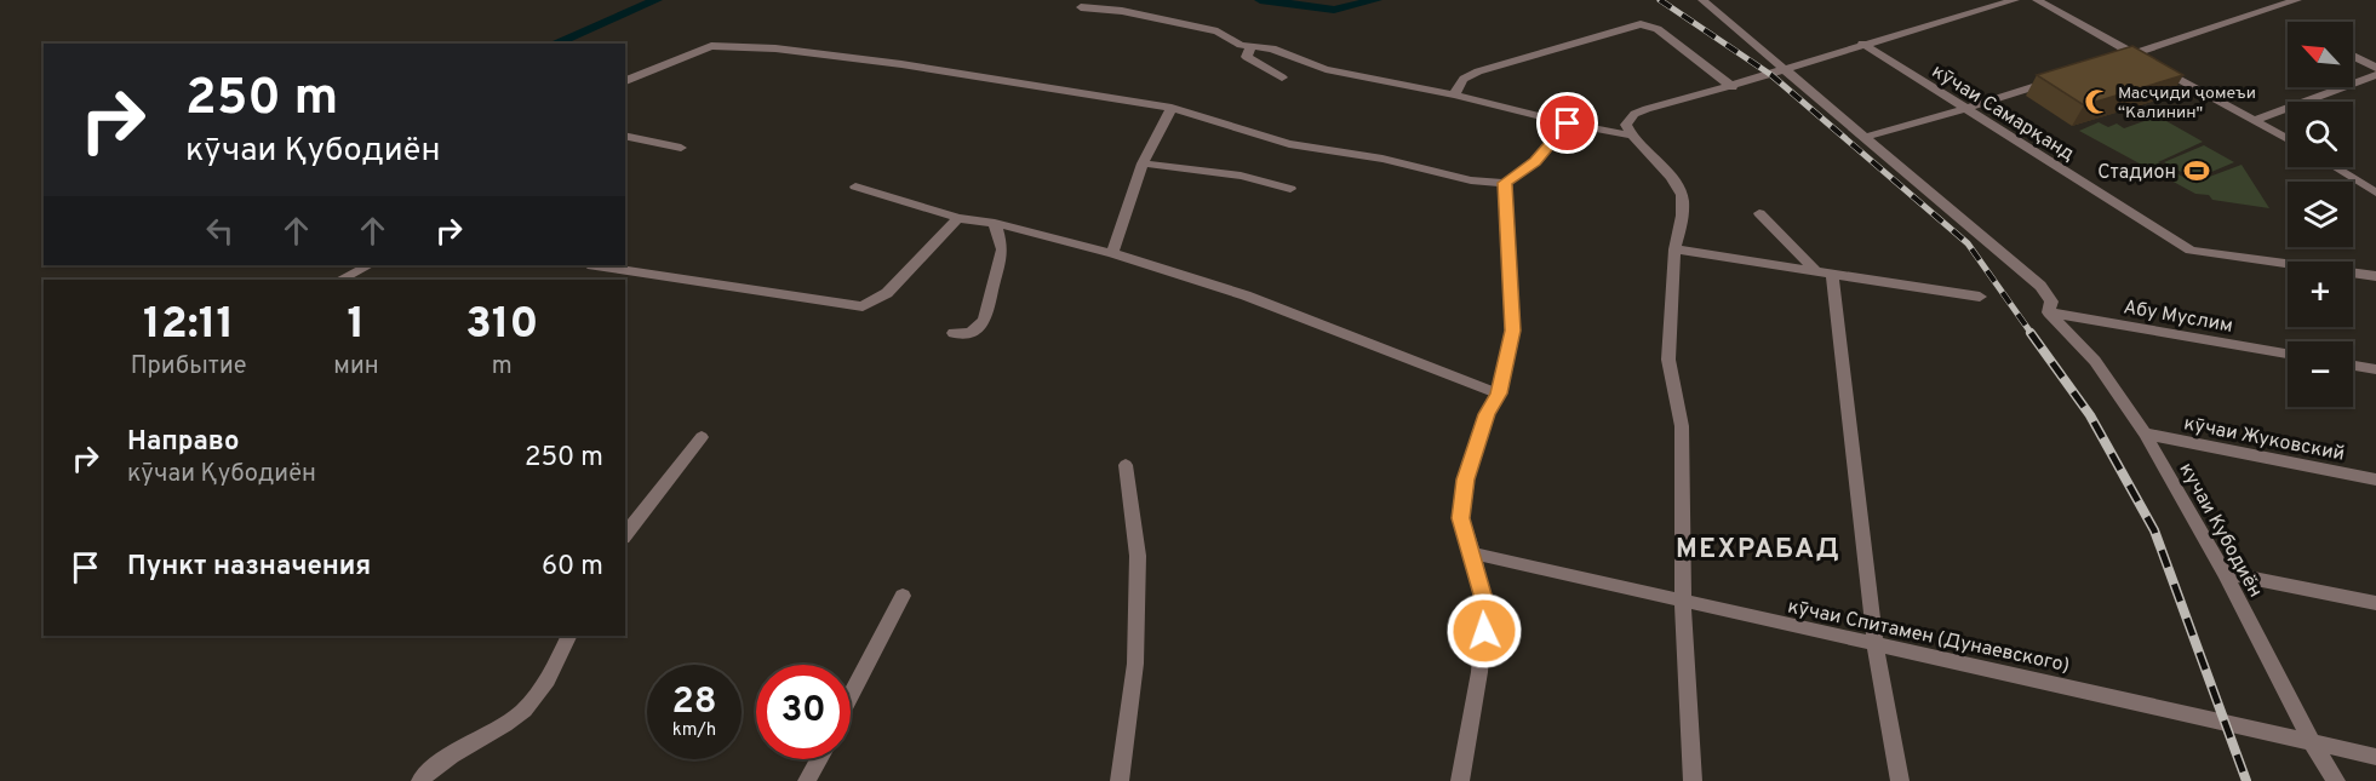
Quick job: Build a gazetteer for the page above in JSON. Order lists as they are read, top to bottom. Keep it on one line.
{"streets":{"street":["кӯчаи Самарқанд","Абу Муслим","кӯчаи Жуковский","кучаи Кубодиён","кӯчаи Спитамен (Дунаевского)"]},"crossings":[["Абу Муслим","кучаи Кубодиён"],["кӯчаи Жуковский","кучаи Кубодиён"],["кучаи Кубодиён","кӯчаи Спитамен (Дунаевского)"]],"districts":["МЕХРАБАД"],"places":{"mosque":["Масҷиди ҷомеъи “Калинин\""],"sports":["Стадион"]},"north":"top left","page":{"map_buttons":["+","−"],"turn":["250 m","кӯчаи Қубодиён"],"eta":["12:11","Прибытие","1","мин","310","m"],"list":[{"name":"Направо","note":"кӯчаи Қубодиён","value":"250 m"},{"name":"Пункт назначения","value":"60 m"}],"speed":"28 km/h","limit":"30"}}
